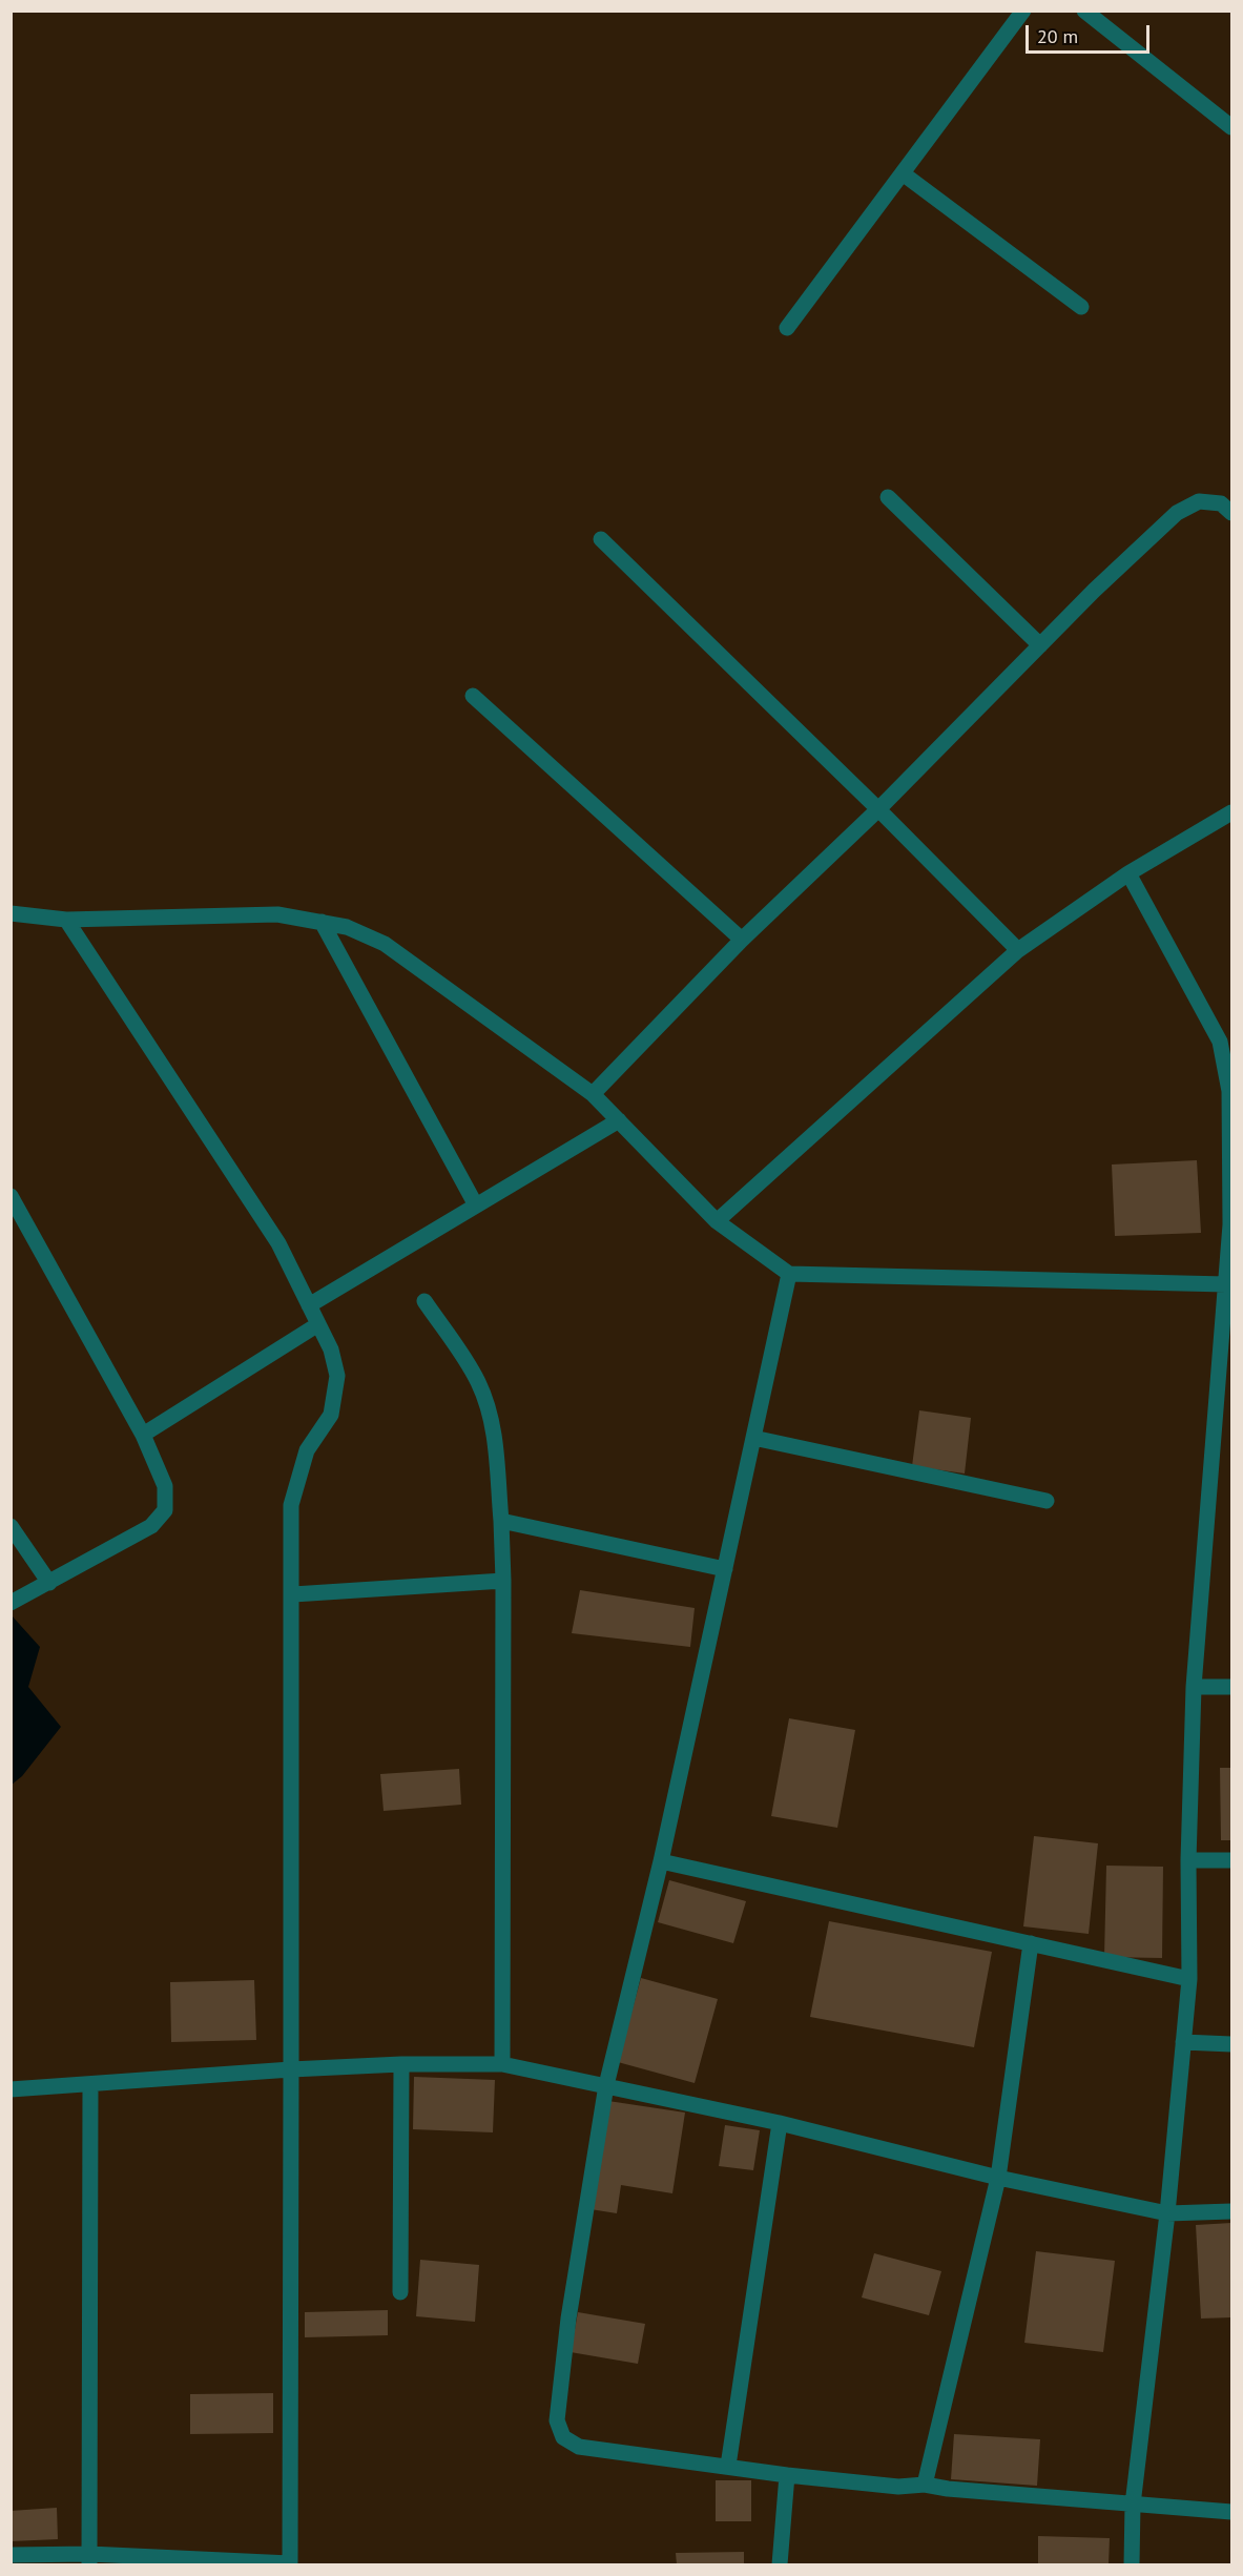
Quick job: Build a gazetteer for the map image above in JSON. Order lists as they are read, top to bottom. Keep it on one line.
{"scale_bar":"20 m"}
